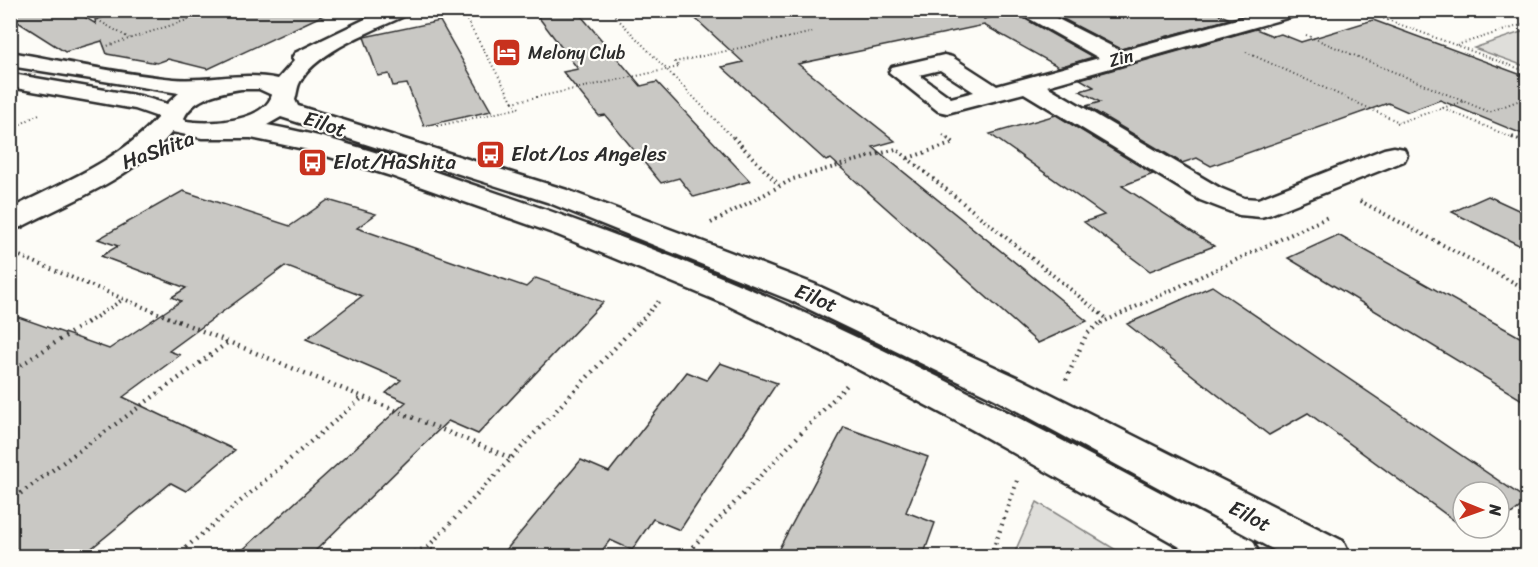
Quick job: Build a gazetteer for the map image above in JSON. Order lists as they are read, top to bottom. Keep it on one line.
{"streets":{"street":["Zin","Eilot","HaShita"]},"crossings":[["Eilot","HaShita"]],"places":{"hotel":["Melony Club"],"bus stop":["Elot/Los Angeles","Elot/HaShita"]},"north":"right"}
